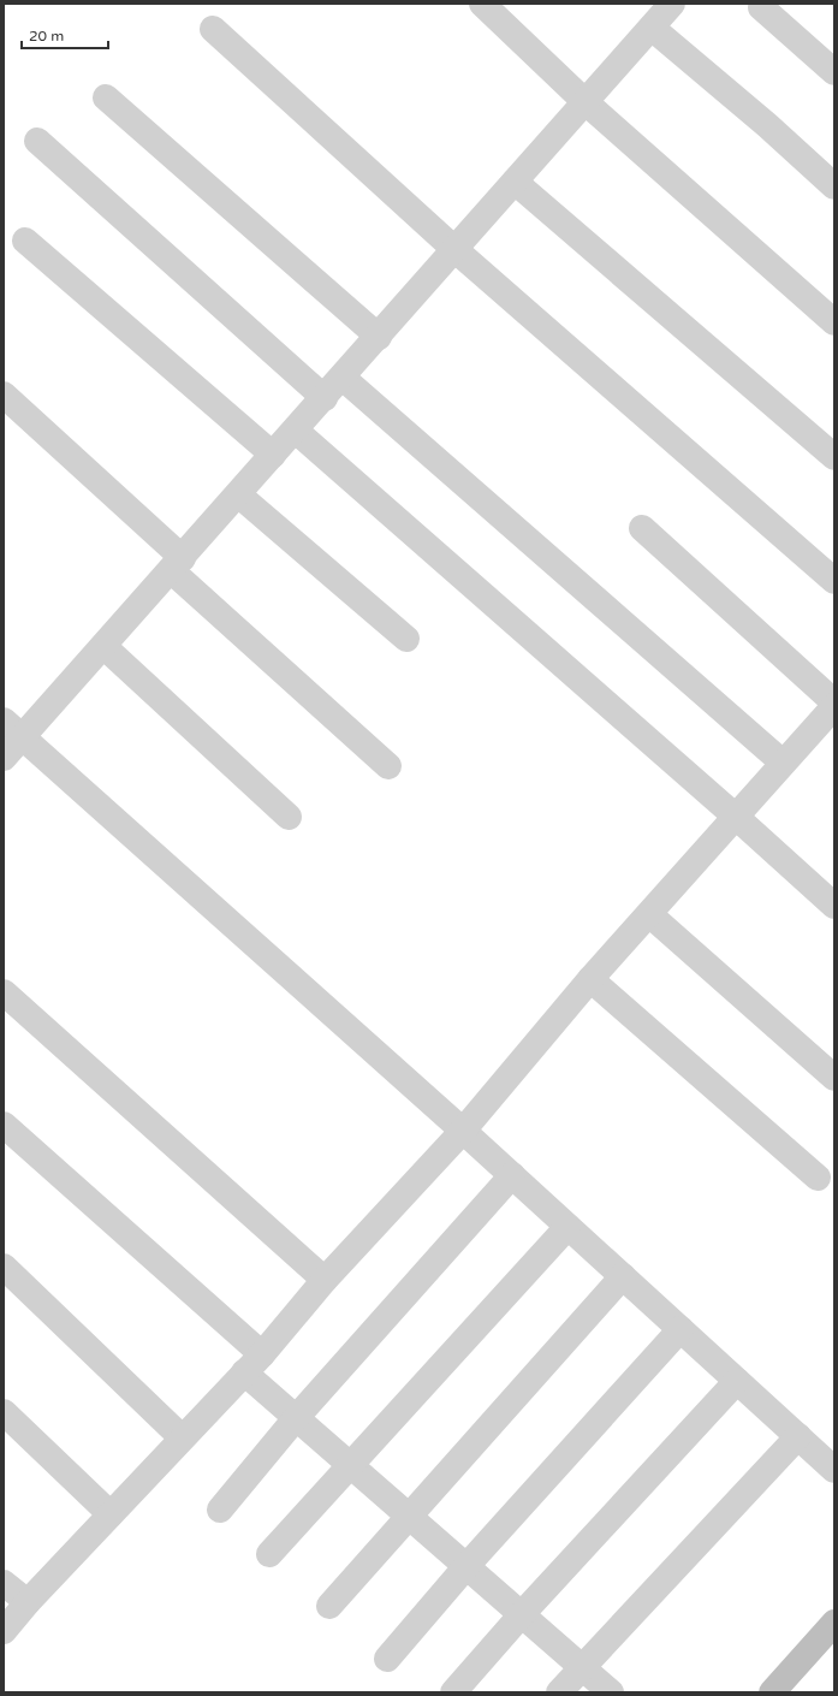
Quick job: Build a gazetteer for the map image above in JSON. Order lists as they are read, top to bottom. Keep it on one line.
{"scale_bar":"20 m"}
